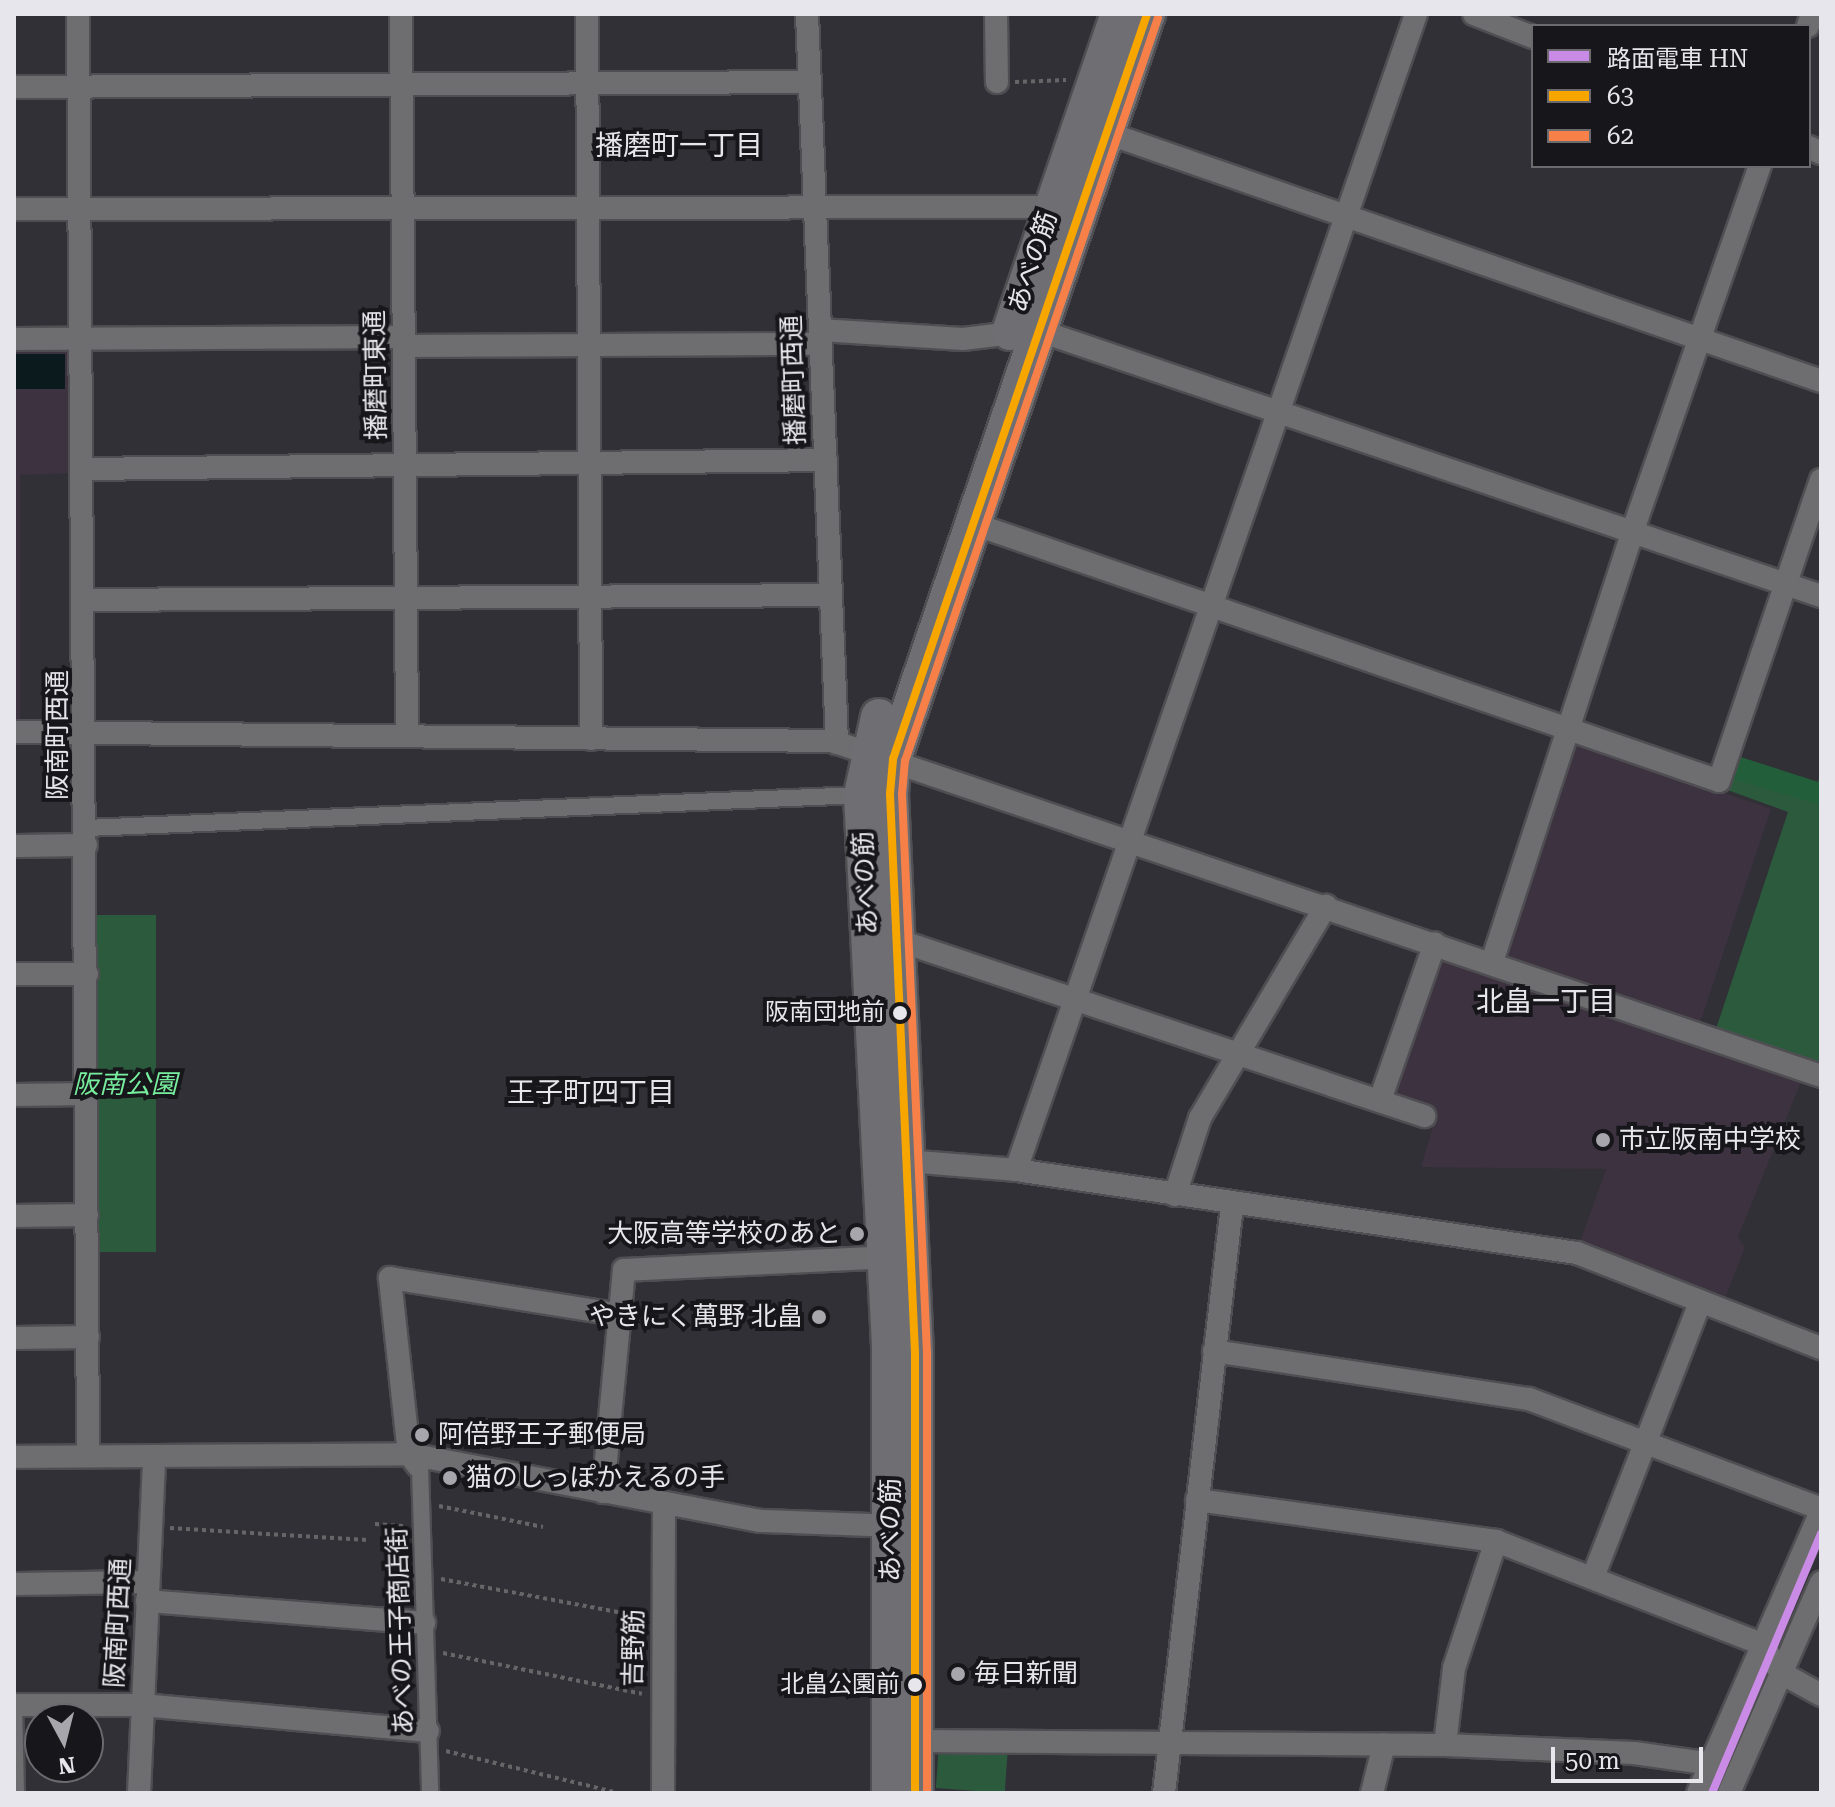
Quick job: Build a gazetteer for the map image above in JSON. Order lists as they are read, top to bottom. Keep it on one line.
{"streets":{"main road":["あべの筋"],"street":["播磨町東通","播磨町西通","阪南町西通","あべの王子商店街","吉野筋"]},"crossings":[["あべの筋","播磨町西通"]],"districts":["播磨町一丁目","北畠一丁目","王子町四丁目"],"parks":["阪南公園"],"places":["阪南団地前","市立阪南中学校","大阪高等学校のあと","やきにく萬野 北畠","阿倍野王子郵便局","猫のしっぽかえるの手","毎日新聞","北畠公園前"],"lines":["transit line 63","transit line 62","tram line HN"],"legend":["路面電車 HN","63","62"],"scale_bar":"50 m","north":"bottom"}
